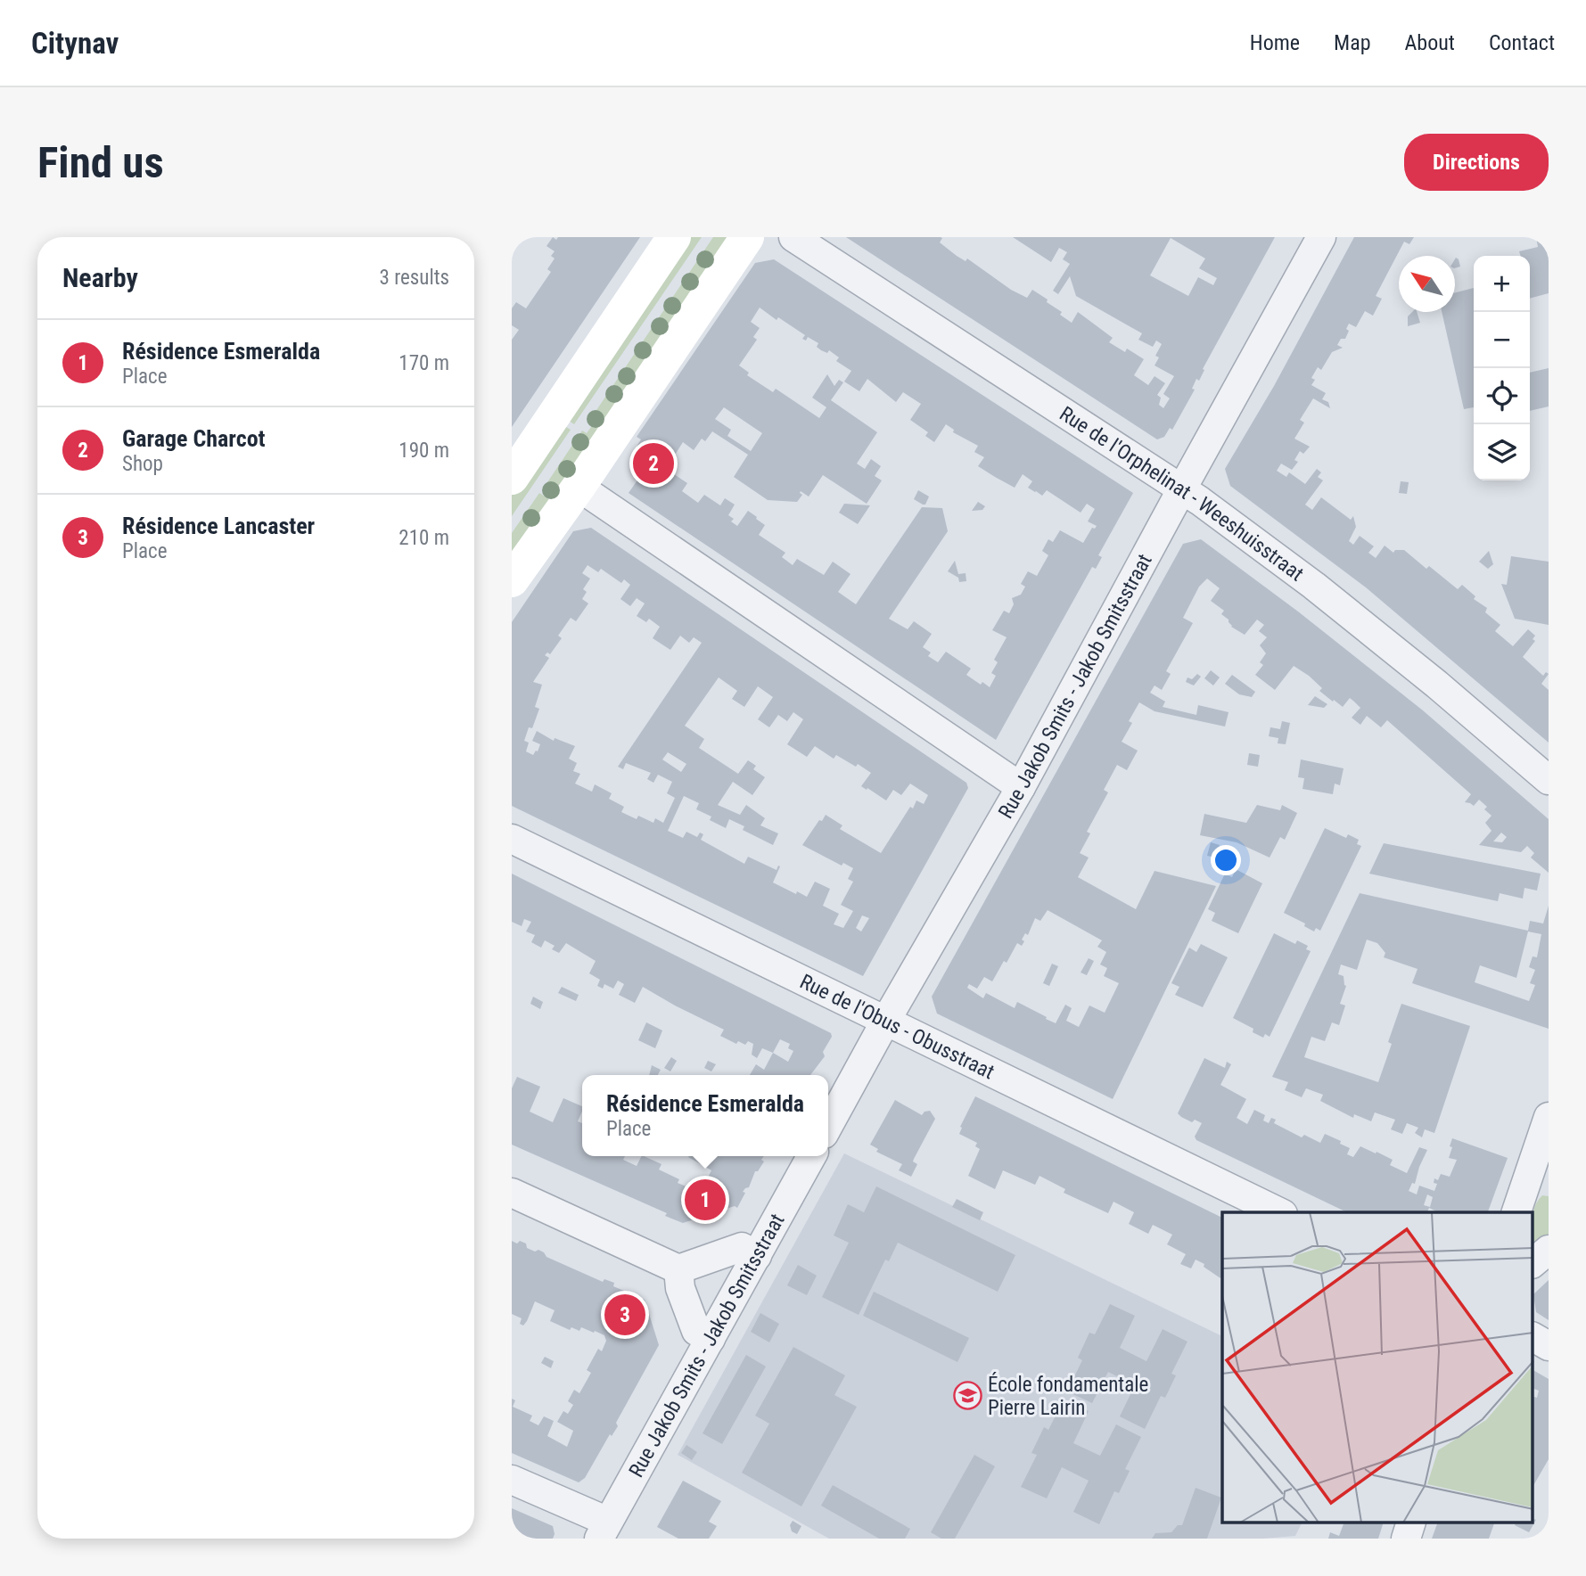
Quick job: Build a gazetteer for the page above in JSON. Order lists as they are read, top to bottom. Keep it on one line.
{"streets":{"street":["Rue de l'Orphelinat - Weeshuisstraat","Rue Jakob Smits - Jakob Smitsstraat","Rue de l'Obus - Obusstraat"]},"crossings":[["Rue de l'Orphelinat - Weeshuisstraat","Rue Jakob Smits - Jakob Smitsstraat"],["Rue Jakob Smits - Jakob Smitsstraat","Rue de l'Obus - Obusstraat"]],"places":{"school or university":["École fondamentale Pierre Lairin"]},"north":"top left","page":{"header":"Citynav","nav":["Home","Map","About","Contact"],"buttons":"Directions","title":"Find us","heading":["Nearby","3 results"],"map_buttons":["+","−"],"list":[{"mark":"1","name":"Résidence Esmeralda","note":"Place","value":"170 m"},{"mark":"2","name":"Garage Charcot","note":"Shop","value":"190 m"},{"mark":"3","name":"Résidence Lancaster","note":"Place","value":"210 m"}],"pins":["2","1","3"],"popup":["Résidence Esmeralda","Place"]}}
